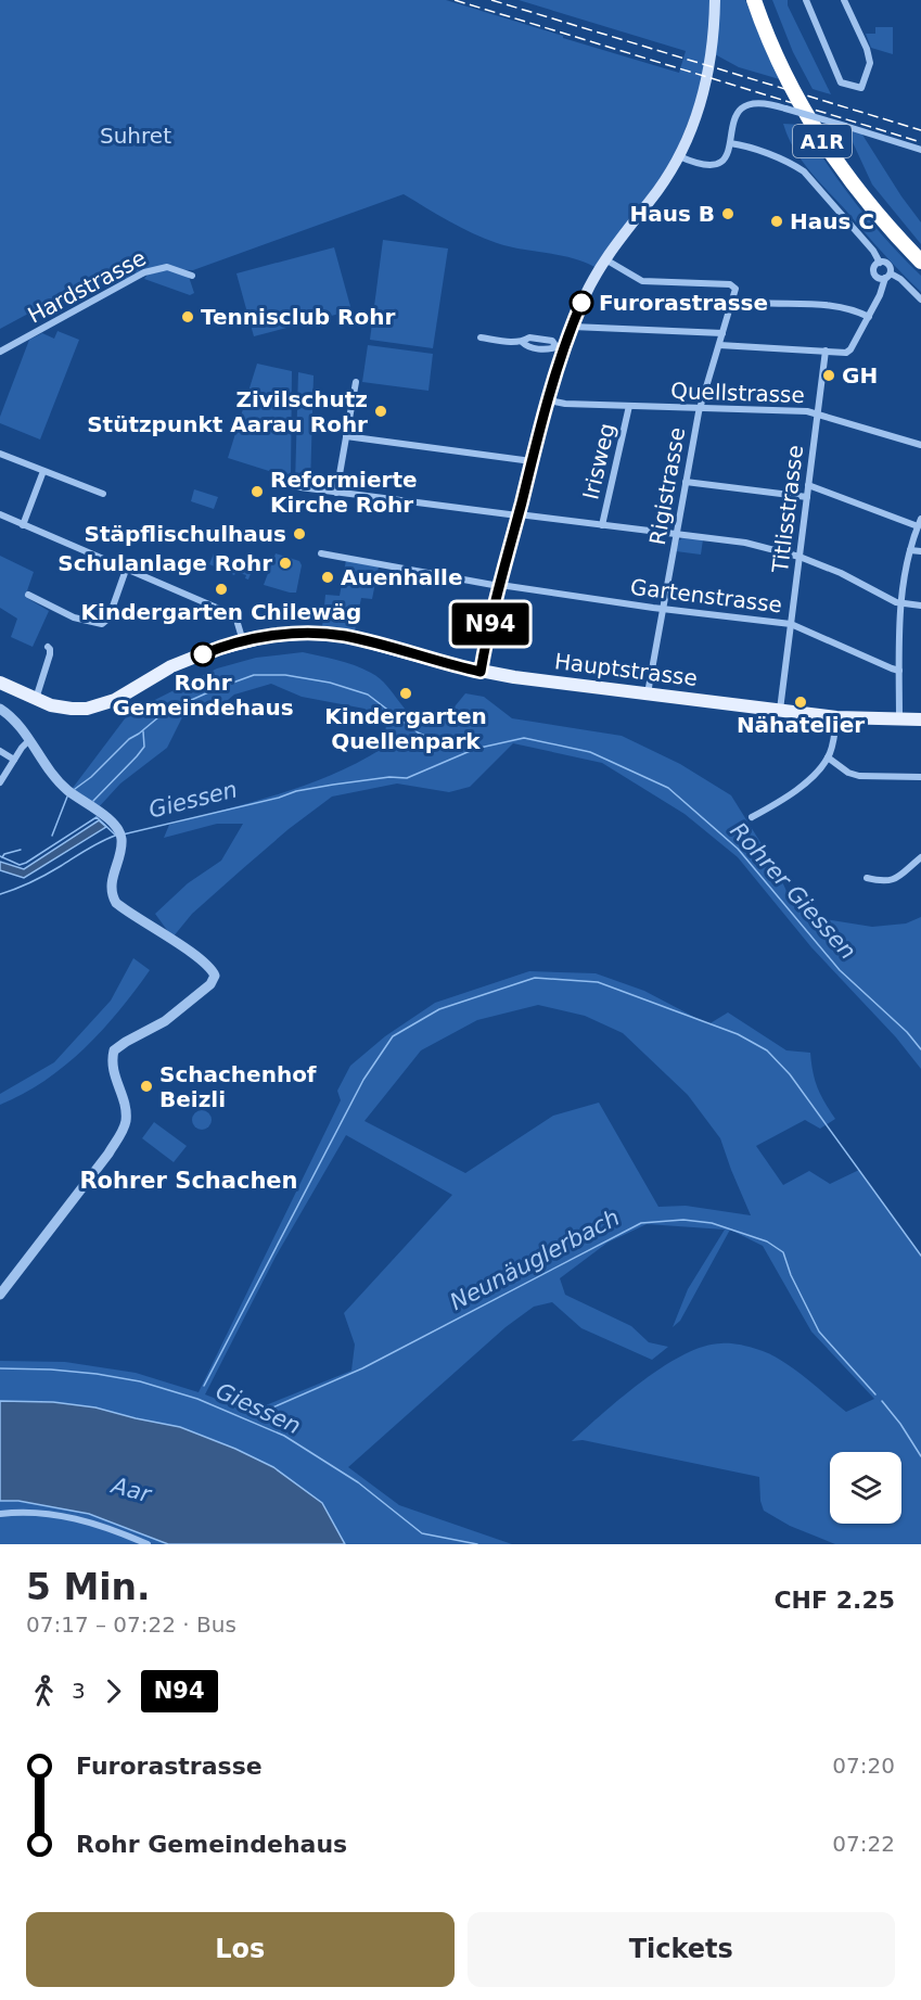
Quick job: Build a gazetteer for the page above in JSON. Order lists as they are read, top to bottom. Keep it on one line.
{"streets":{"highway":["A1R"],"main road":["Hauptstrasse"],"street":["Hardstrasse","Quellstrasse","Irisweg","Rigistrasse","Titlisstrasse","Gartenstrasse"]},"crossings":[["Quellstrasse","Irisweg"],["Quellstrasse","Rigistrasse"],["Quellstrasse","Titlisstrasse"],["Rigistrasse","Gartenstrasse"],["Rigistrasse","Hauptstrasse"],["Titlisstrasse","Gartenstrasse"],["Titlisstrasse","Hauptstrasse"]],"districts":["Rohrer Schachen"],"water":["Giessen","Rohrer Giessen","Neunäuglerbach","Aar"],"parks":["Suhret"],"places":["Haus B","Haus C","Furorastrasse","Tennisclub Rohr","GH","Zivilschutz Stützpunkt Aarau Rohr","Reformierte Kirche Rohr","Stäpflischulhaus","Schulanlage Rohr","Auenhalle","Kindergarten Chilewäg","Rohr Gemeindehaus","Kindergarten Quellenpark","Nähatelier","Schachenhof Beizli"],"lines":["bus line N94"],"page":{"on_map":"N94","heading":["5 Min.","07:17 – 07:22 · Bus","CHF 2.25"],"legs":["3","N94"],"list":[{"name":"Furorastrasse","value":"07:20"},{"name":"Rohr Gemeindehaus","value":"07:22"}],"buttons":["Los","Tickets"]}}
